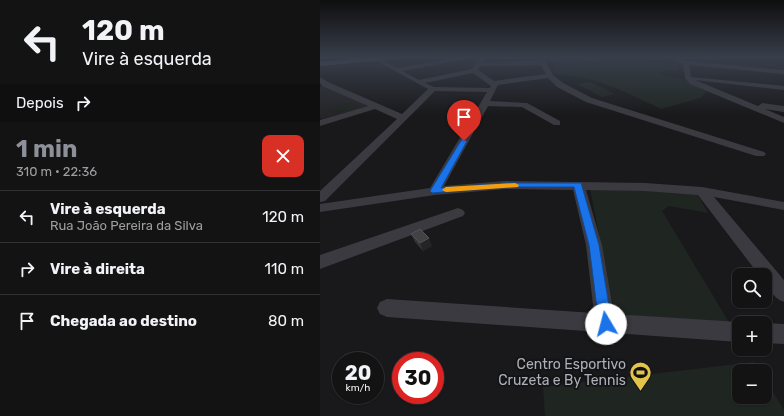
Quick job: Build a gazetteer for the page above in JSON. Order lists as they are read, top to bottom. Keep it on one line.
{"places":{"sports":["Centro Esportivo Cruzeta e By Tennis"]},"page":{"turn":["120 m","Vire à esquerda"],"then":"Depois","heading":["1 min","310 m · 22:36"],"list":[{"name":"Vire à esquerda","note":"Rua João Pereira da Silva","value":"120 m"},{"name":"Vire à direita","value":"110 m"},{"name":"Chegada ao destino","value":"80 m"}],"map_buttons":["+","−"],"speed":"20 km/h","limit":"30"}}
